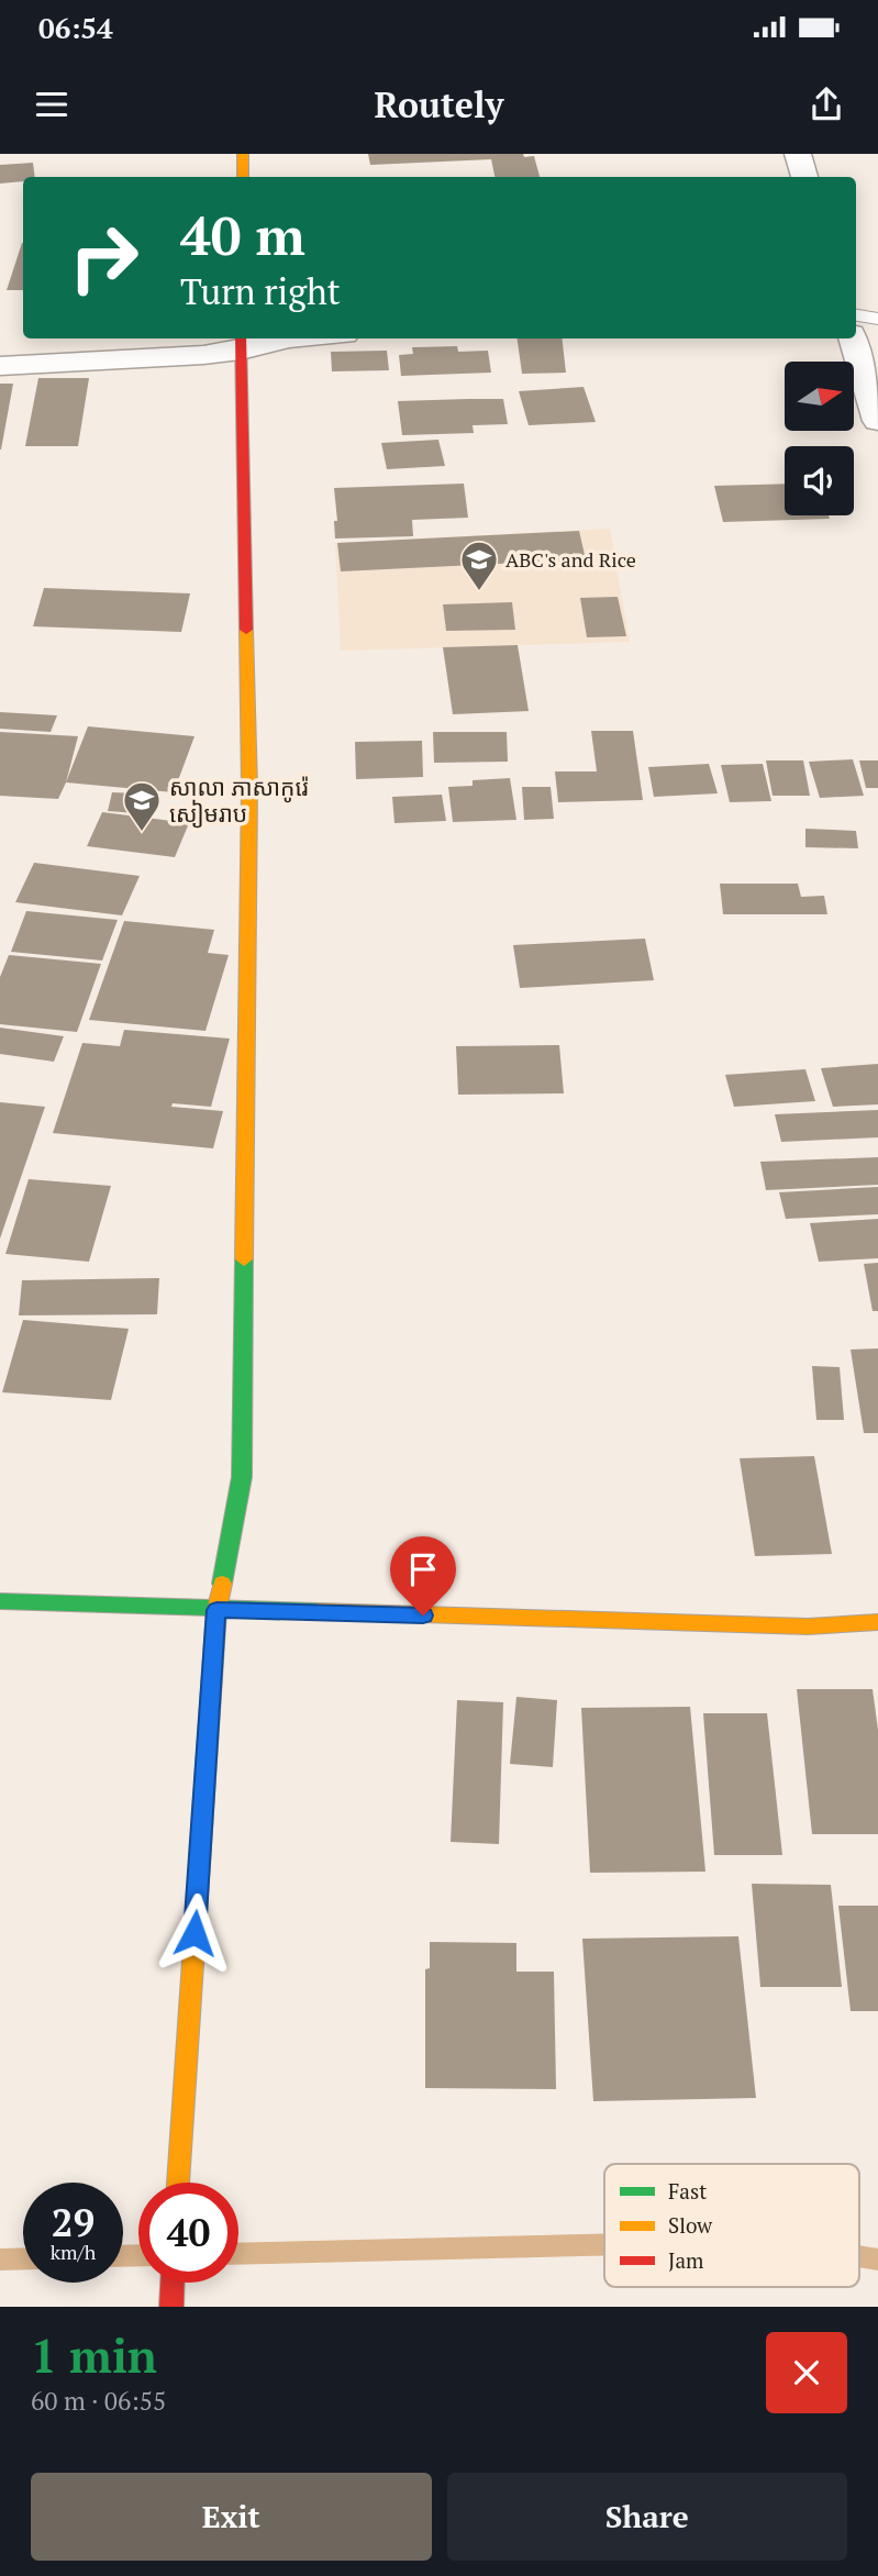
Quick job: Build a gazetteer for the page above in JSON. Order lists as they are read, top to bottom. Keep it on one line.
{"places":{"school or university":["ABC's and Rice","សាលា ភាសាកូរ៉េ សៀមរាប"]},"legend":["Fast","Slow","Jam"],"north":"right","page":{"status":"06:54","header":"Routely","turn":["40 m","Turn right"],"speed":"29 km/h","limit":"40","heading":["1 min","60 m · 06:55"],"buttons":["Exit","Share"]}}
